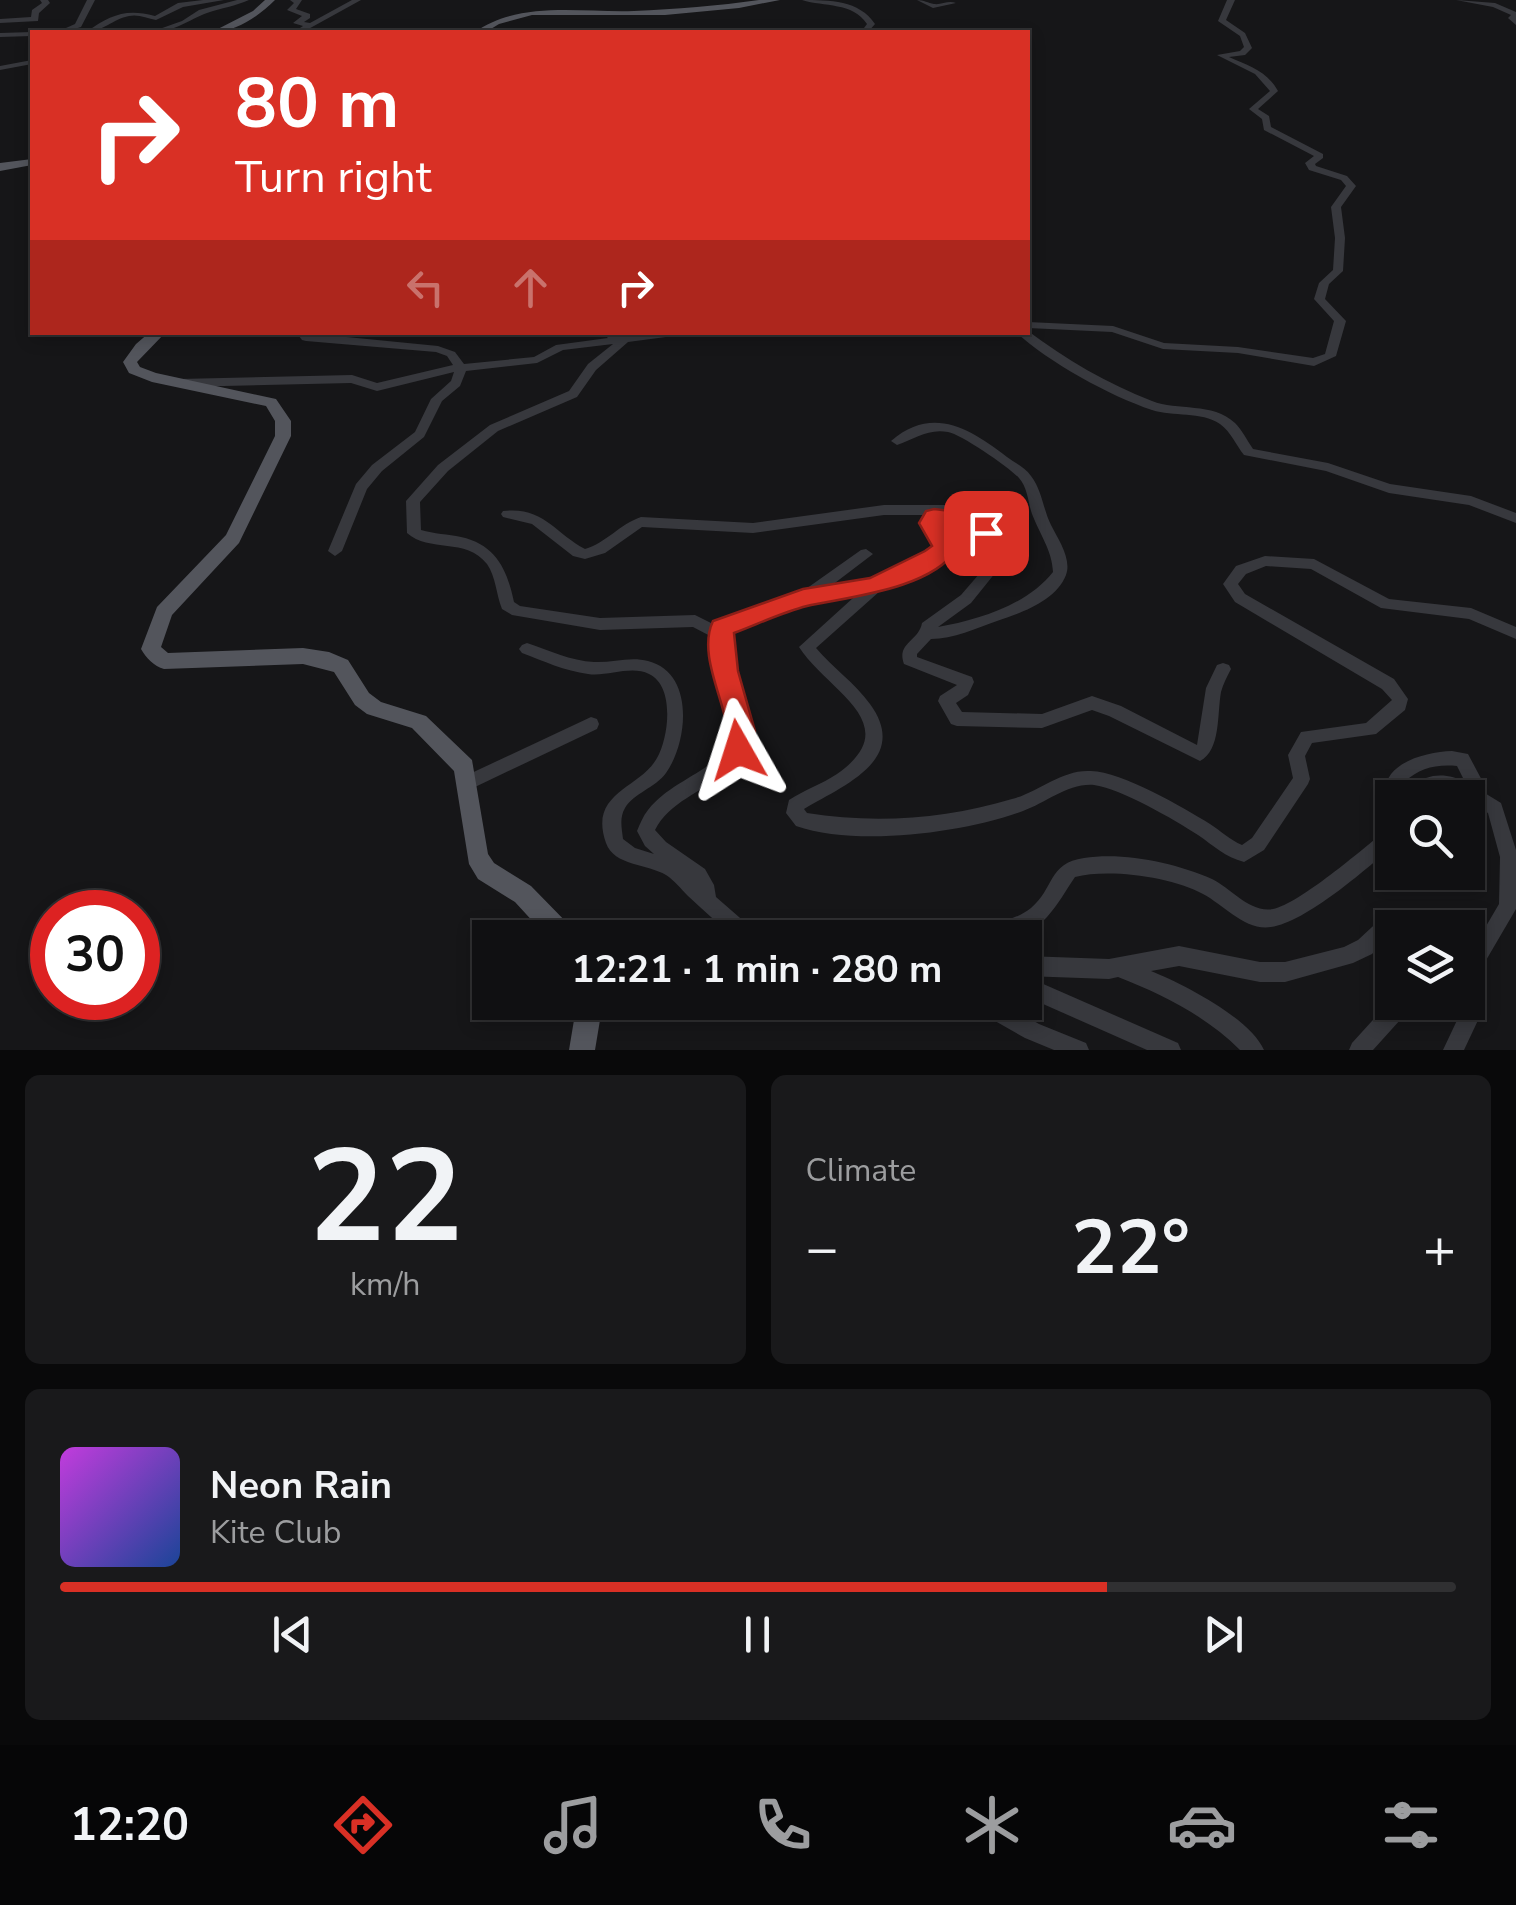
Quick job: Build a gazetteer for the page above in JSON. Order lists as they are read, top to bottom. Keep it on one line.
{"page":{"turn":["80 m","Turn right"],"limit":"30","trip":"12:21 · 1 min · 280 m","tile":[["22","km/h"],"Climate"],"heat":["−","22°","+"],"song":["Neon Rain","Kite Club"],"tabs":"12:20"}}
